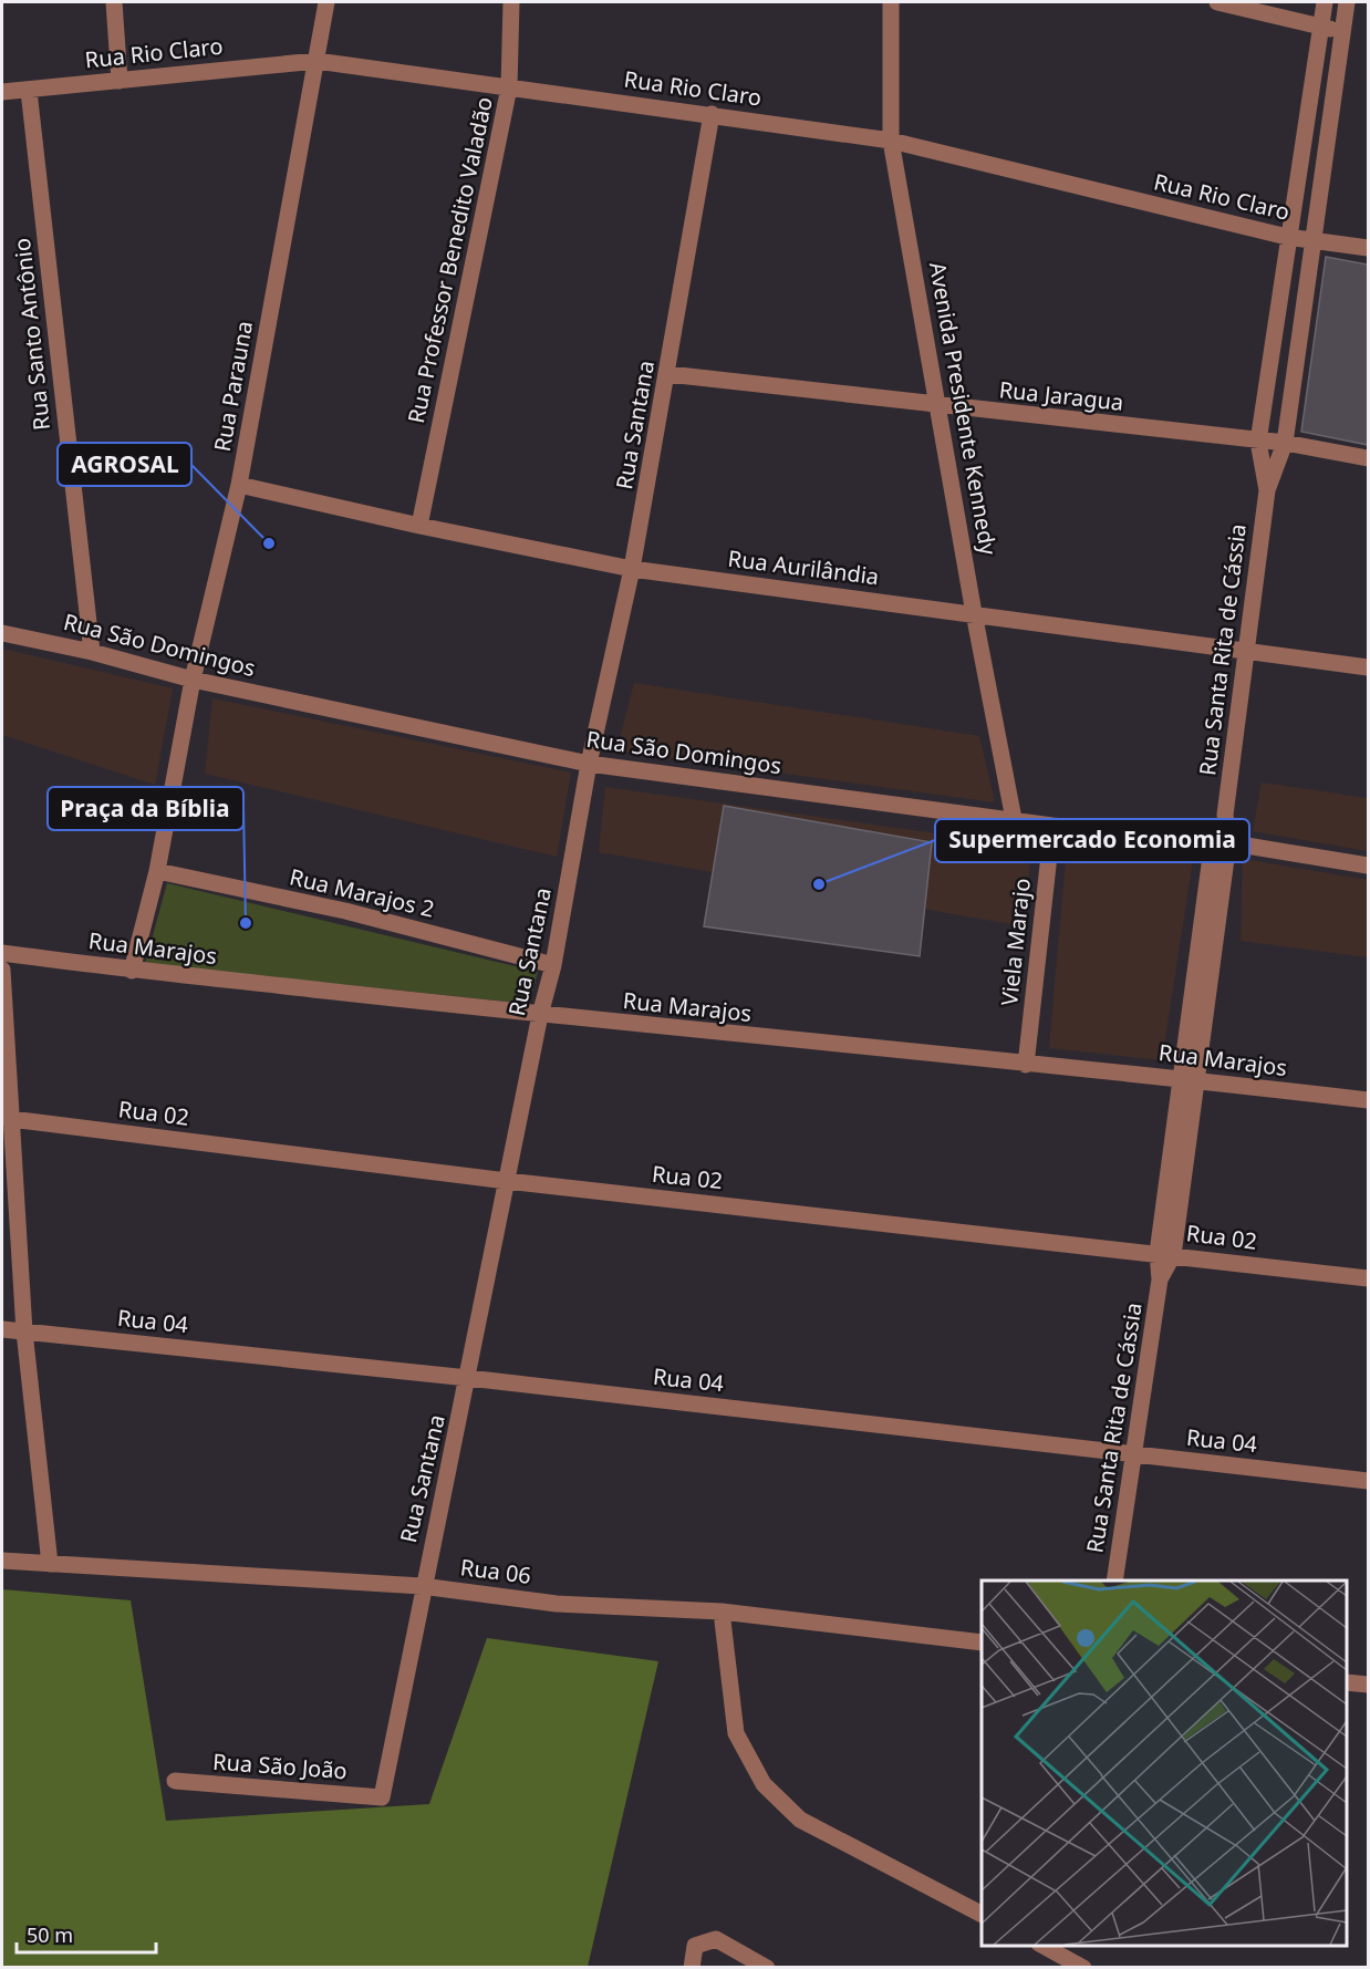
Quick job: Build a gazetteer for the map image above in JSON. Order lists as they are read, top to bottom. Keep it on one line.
{"streets":{"street":["Rua Rio Claro","Rua Professor Benedito Valadão","Rua Santo Antônio","Rua Parauna","Rua Jaragua","Avenida Presidente Kennedy","Rua Santana","Rua Aurilândia","Rua São Domingos","Rua Santa Rita de Cássia","Rua Marajos 2","Viela Marajo","Rua Marajos","Rua 02","Rua 04","Rua 06","Rua São João"]},"crossings":[["Rua Rio Claro","Rua Professor Benedito Valadão"],["Rua Rio Claro","Rua Santo Antônio"],["Rua Rio Claro","Rua Parauna"],["Rua Rio Claro","Avenida Presidente Kennedy"],["Rua Rio Claro","Rua Santana"],["Rua Rio Claro","Rua Santa Rita de Cássia"],["Rua Professor Benedito Valadão","Rua Aurilândia"],["Rua Santo Antônio","Rua São Domingos"],["Rua Parauna","Rua Aurilândia"],["Rua Parauna","Rua São Domingos"],["Rua Parauna","Rua Marajos 2"],["Rua Parauna","Rua Marajos"],["Rua Jaragua","Avenida Presidente Kennedy"],["Rua Jaragua","Rua Santana"],["Rua Jaragua","Rua Santa Rita de Cássia"],["Avenida Presidente Kennedy","Rua Aurilândia"],["Avenida Presidente Kennedy","Rua São Domingos"],["Rua Santana","Rua Aurilândia"],["Rua Santana","Rua São Domingos"],["Rua Santana","Rua Marajos 2"],["Rua Santana","Rua Marajos"],["Rua Santana","Rua 02"],["Rua Santana","Rua 04"],["Rua Santana","Rua 06"],["Rua Santana","Rua São João"],["Rua Aurilândia","Rua Santa Rita de Cássia"],["Rua São Domingos","Rua Santa Rita de Cássia"],["Rua São Domingos","Viela Marajo"],["Rua Santa Rita de Cássia","Rua Marajos"],["Rua Santa Rita de Cássia","Rua 02"],["Rua Santa Rita de Cássia","Rua 04"],["Viela Marajo","Rua Marajos"]],"places":["AGROSAL","Supermercado Economia","Praça da Bíblia"],"scale_bar":"50 m"}
